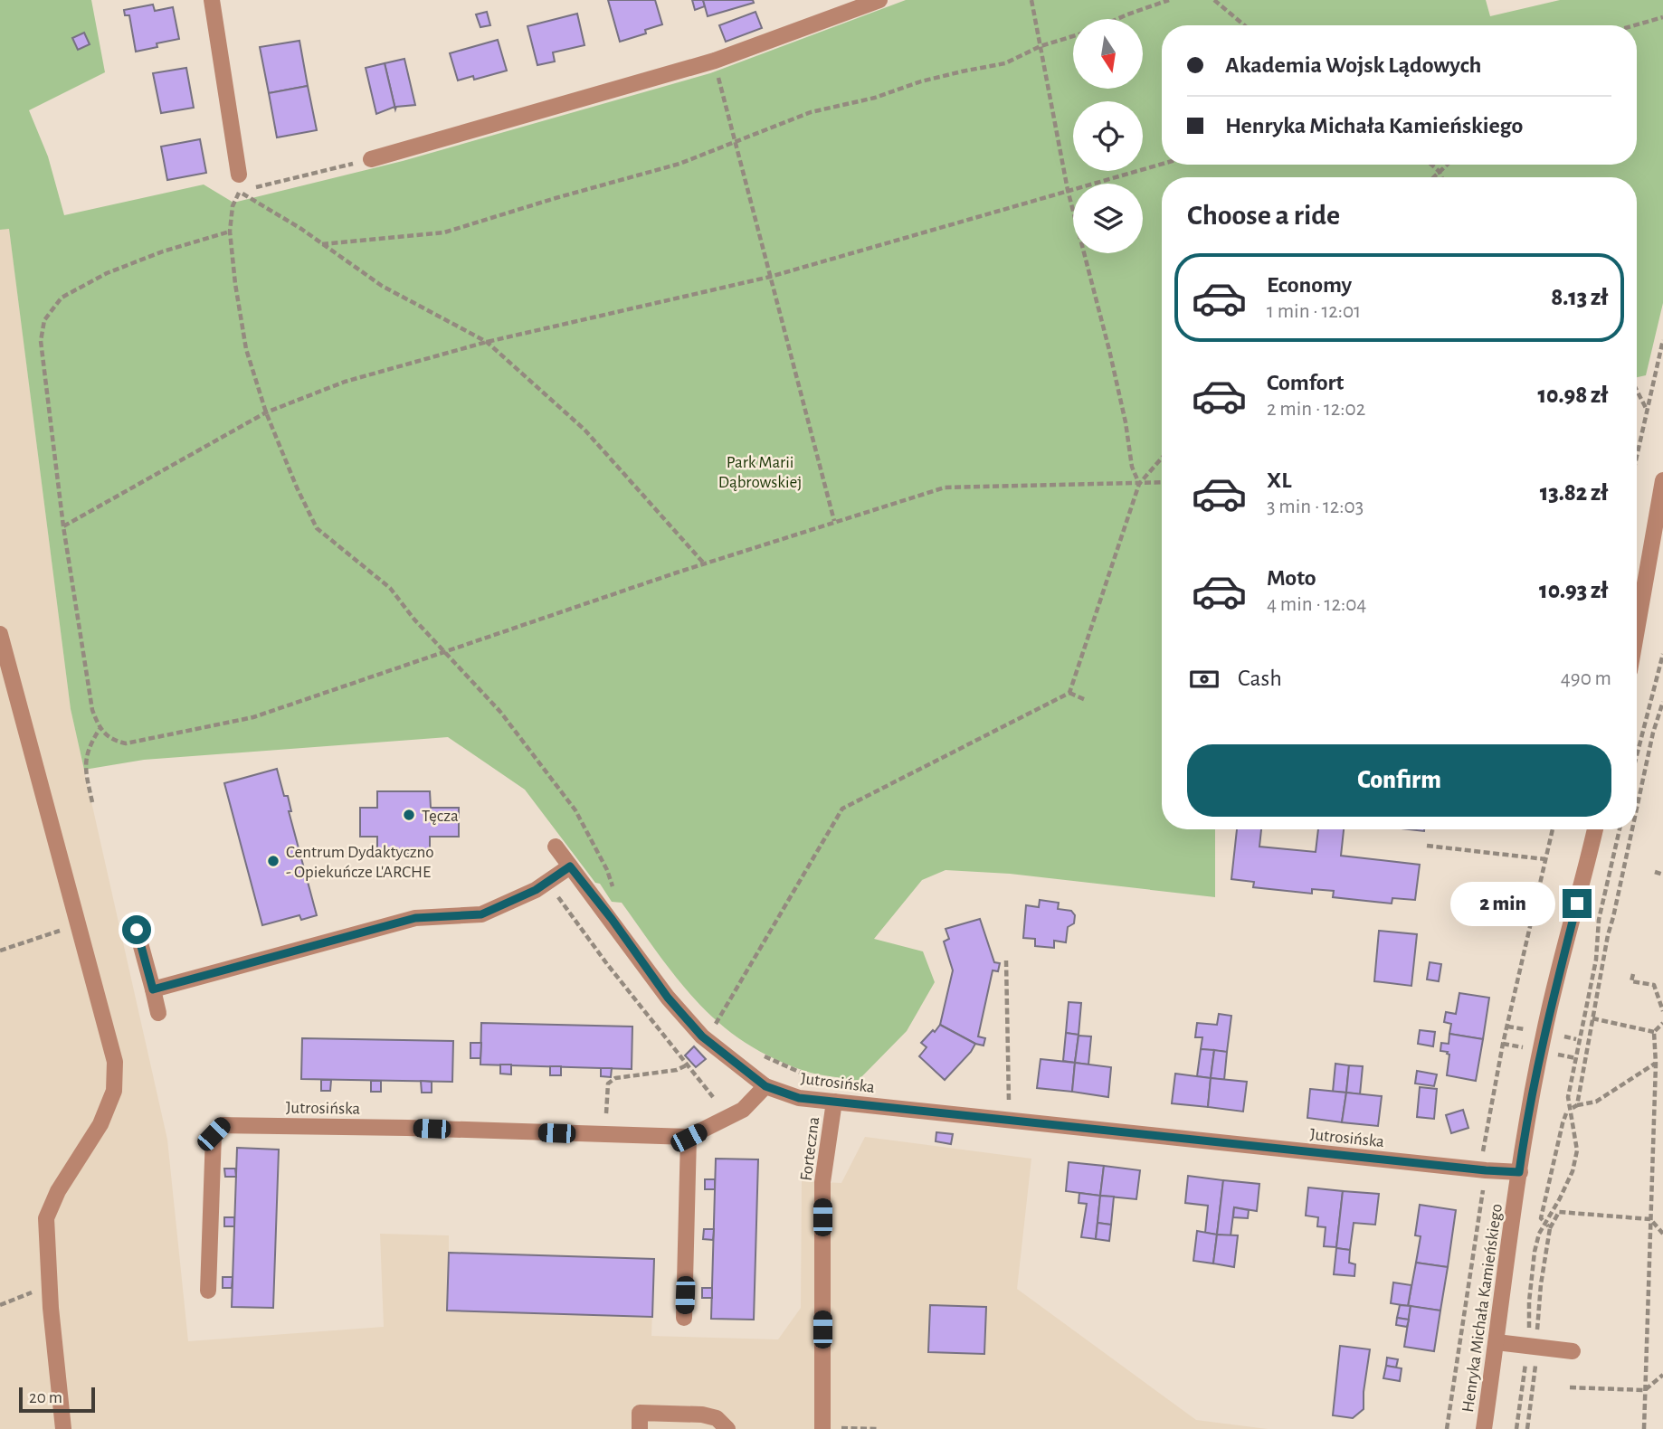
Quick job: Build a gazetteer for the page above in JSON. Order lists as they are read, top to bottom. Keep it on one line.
{"streets":{"street":["Jutrosińska","Forteczna","Henryka Michała Kamieńskiego"]},"crossings":[["Jutrosińska","Forteczna"],["Jutrosińska","Henryka Michała Kamieńskiego"]],"parks":["Park Marii Dąbrowskiej"],"places":["Tęcza","Centrum Dydaktyczno - Opiekuńcze L'ARCHE"],"scale_bar":"20 m","north":"bottom","page":{"banner":["Akademia Wojsk Lądowych","Henryka Michała Kamieńskiego"],"heading":"Choose a ride","list":[{"name":"Economy","note":"1 min · 12:01","value":"8.13 zł"},{"name":"Comfort","note":"2 min · 12:02","value":"10.98 zł"},{"name":"XL","note":"3 min · 12:03","value":"13.82 zł"},{"name":"Moto","note":"4 min · 12:04","value":"10.93 zł"}],"pay":["Cash","490 m"],"buttons":"Confirm","bubble":"2 min","scale":"20 m"}}
